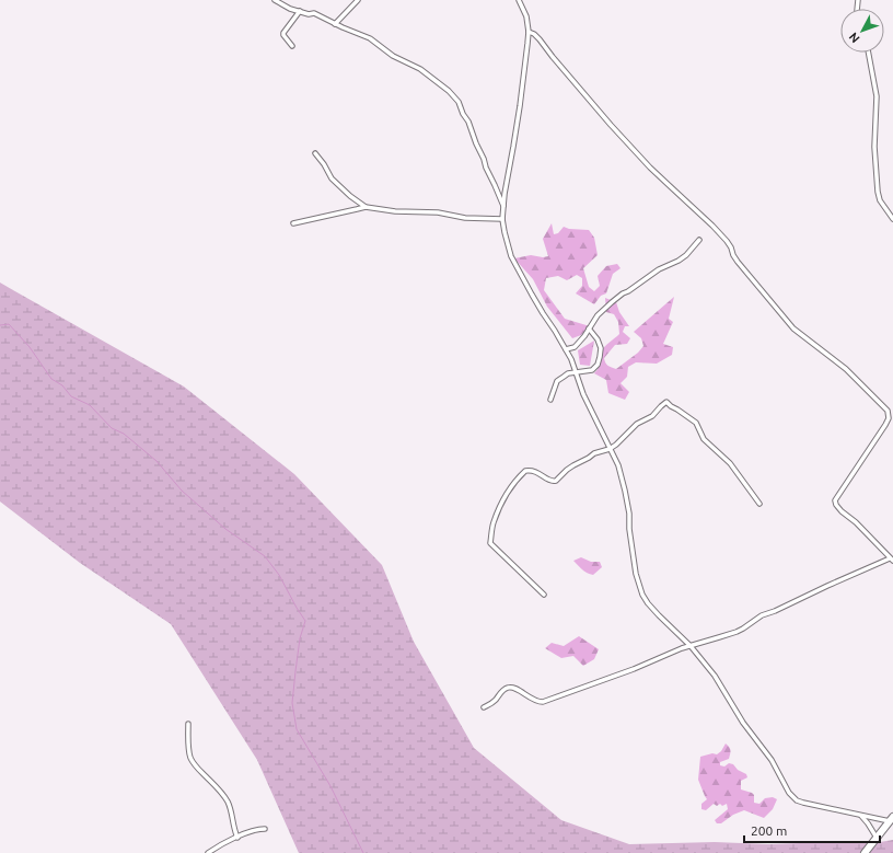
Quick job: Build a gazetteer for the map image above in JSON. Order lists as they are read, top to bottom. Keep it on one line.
{"scale_bar":"200 m","north":"bottom left"}
